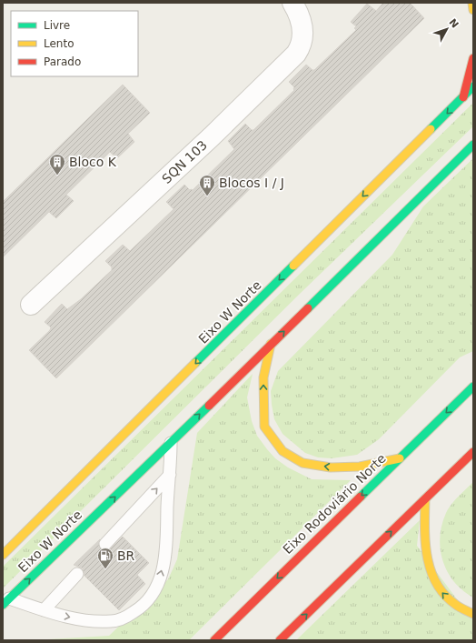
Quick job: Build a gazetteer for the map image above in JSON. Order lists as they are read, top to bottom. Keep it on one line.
{"streets":{"main road":["Eixo W Norte","Eixo Rodoviário Norte"],"street":["SQN 103"]},"places":{"building":["Bloco K","Blocos I / J"],"fuel station":["BR"]},"legend":["Livre","Lento","Parado"],"north":"top right"}
